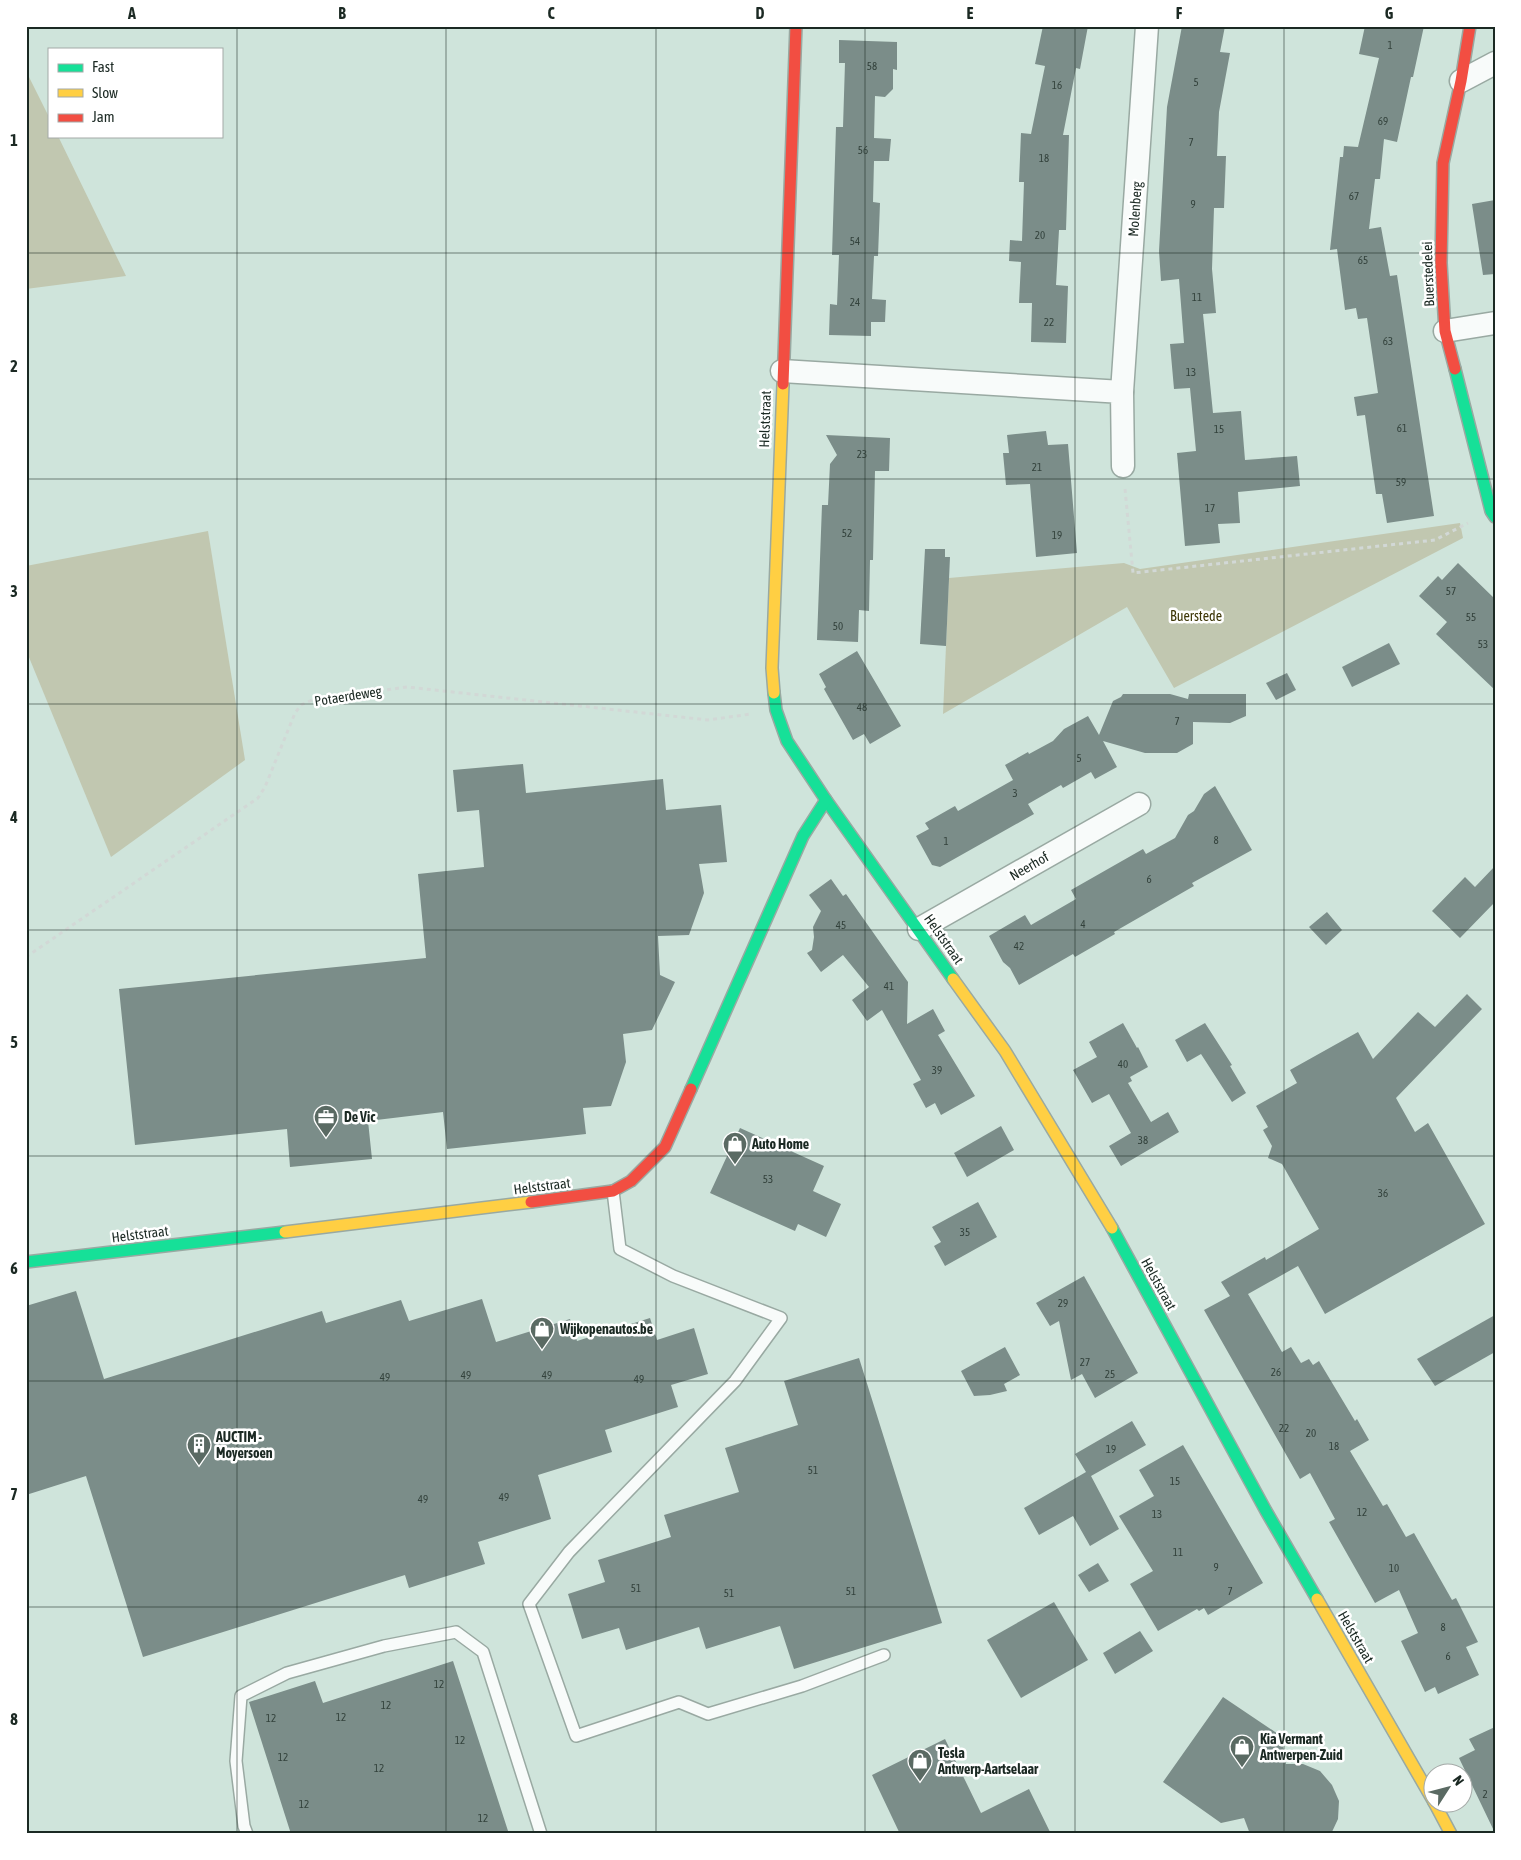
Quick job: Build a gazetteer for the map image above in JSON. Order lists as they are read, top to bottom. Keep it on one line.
{"streets":{"street":["Molenberg","Buerstedelei","Helststraat","Neerhof"],"path":["Potaerdeweg"]},"crossings":[["Helststraat","Potaerdeweg"],["Helststraat","Neerhof"]],"parks":["Buerstede"],"places":{"office":["De Vic"],"shop":["Auto Home","Wijkopenautos.be","Kia Vermant Antwerpen-Zuid","Tesla Antwerp-Aartselaar"],"building":["AUCTIM - Moyersoen"]},"house_numbers":["1","58","5","16","69","7","56","18","67","9","20","54","65","11","24","22","63","13","61","15","23","21","59","17","52","19","57","55","50","53","48","7","5","3","8","1","6","4","45","42","41","40","39","38","53","36","35","29","27","26","25","49","49","49","49","22","20","18","19","51","15","49","49","12","13","11","9","10","51","51","7","51","8","6","12","12","12","12","12","12","12","2","12","12"],"legend":["Fast","Slow","Jam"],"north":"top right","grid":{"columns":["A","B","C","D","E","F","G"],"rows":["1","2","3","4","5","6","7","8"]}}
